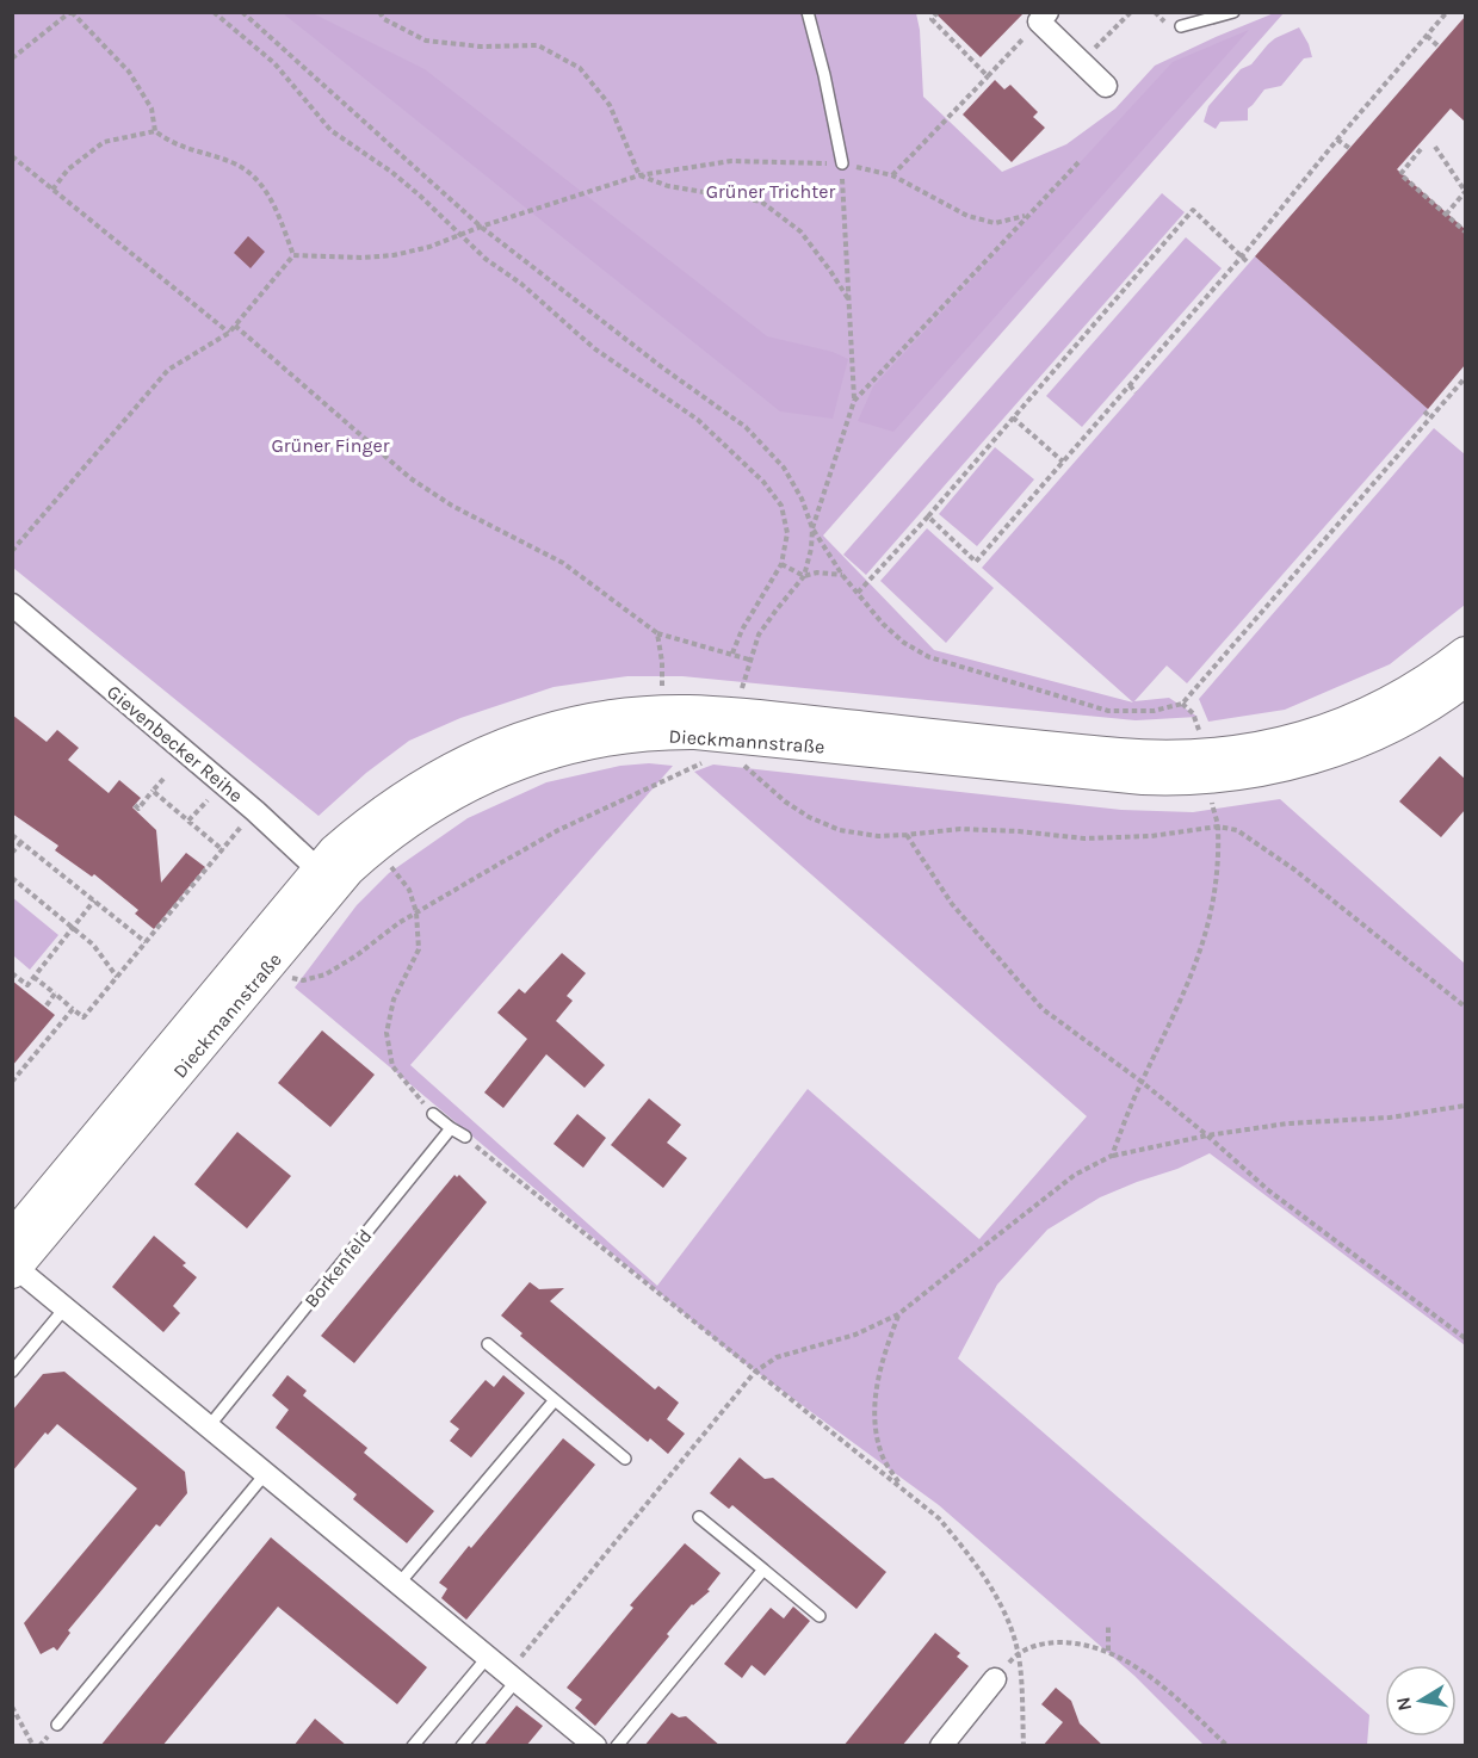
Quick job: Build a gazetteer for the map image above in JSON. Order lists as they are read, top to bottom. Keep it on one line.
{"streets":{"street":["Dieckmannstraße","Gievenbecker Reihe"],"lane":["Borkenfeld"]},"crossings":[["Dieckmannstraße","Gievenbecker Reihe"]],"parks":["Grüner Trichter","Grüner Finger"],"north":"left"}
